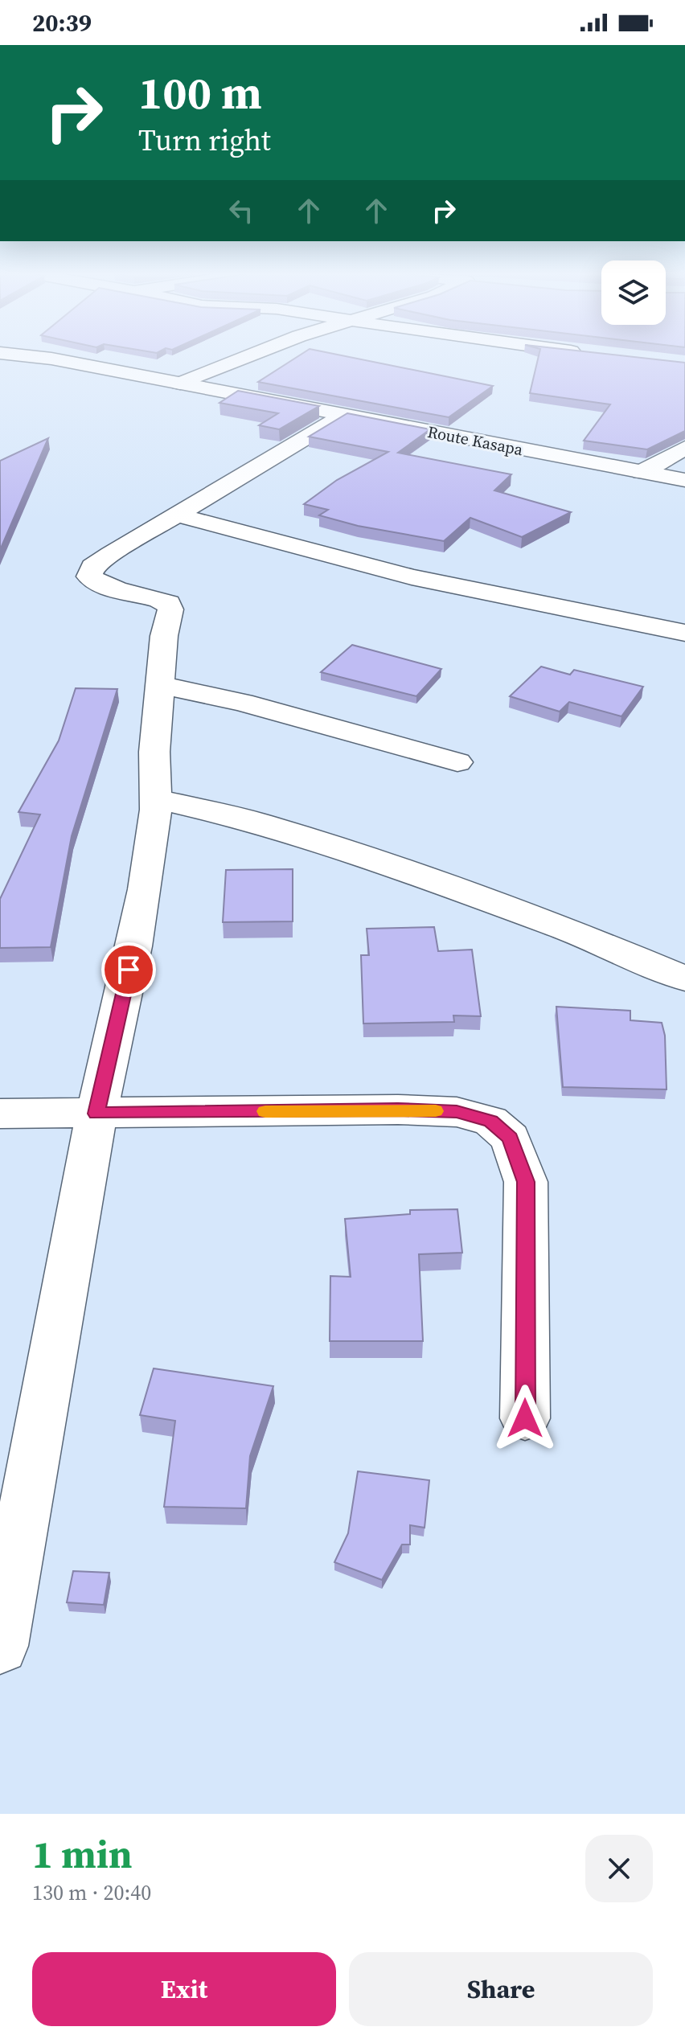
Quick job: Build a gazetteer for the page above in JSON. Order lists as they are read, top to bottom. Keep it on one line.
{"streets":{"street":["Route Kasapa"]},"page":{"status":"20:39","turn":["100 m","Turn right"],"heading":["1 min","130 m · 20:40"],"buttons":["Exit","Share"]}}
